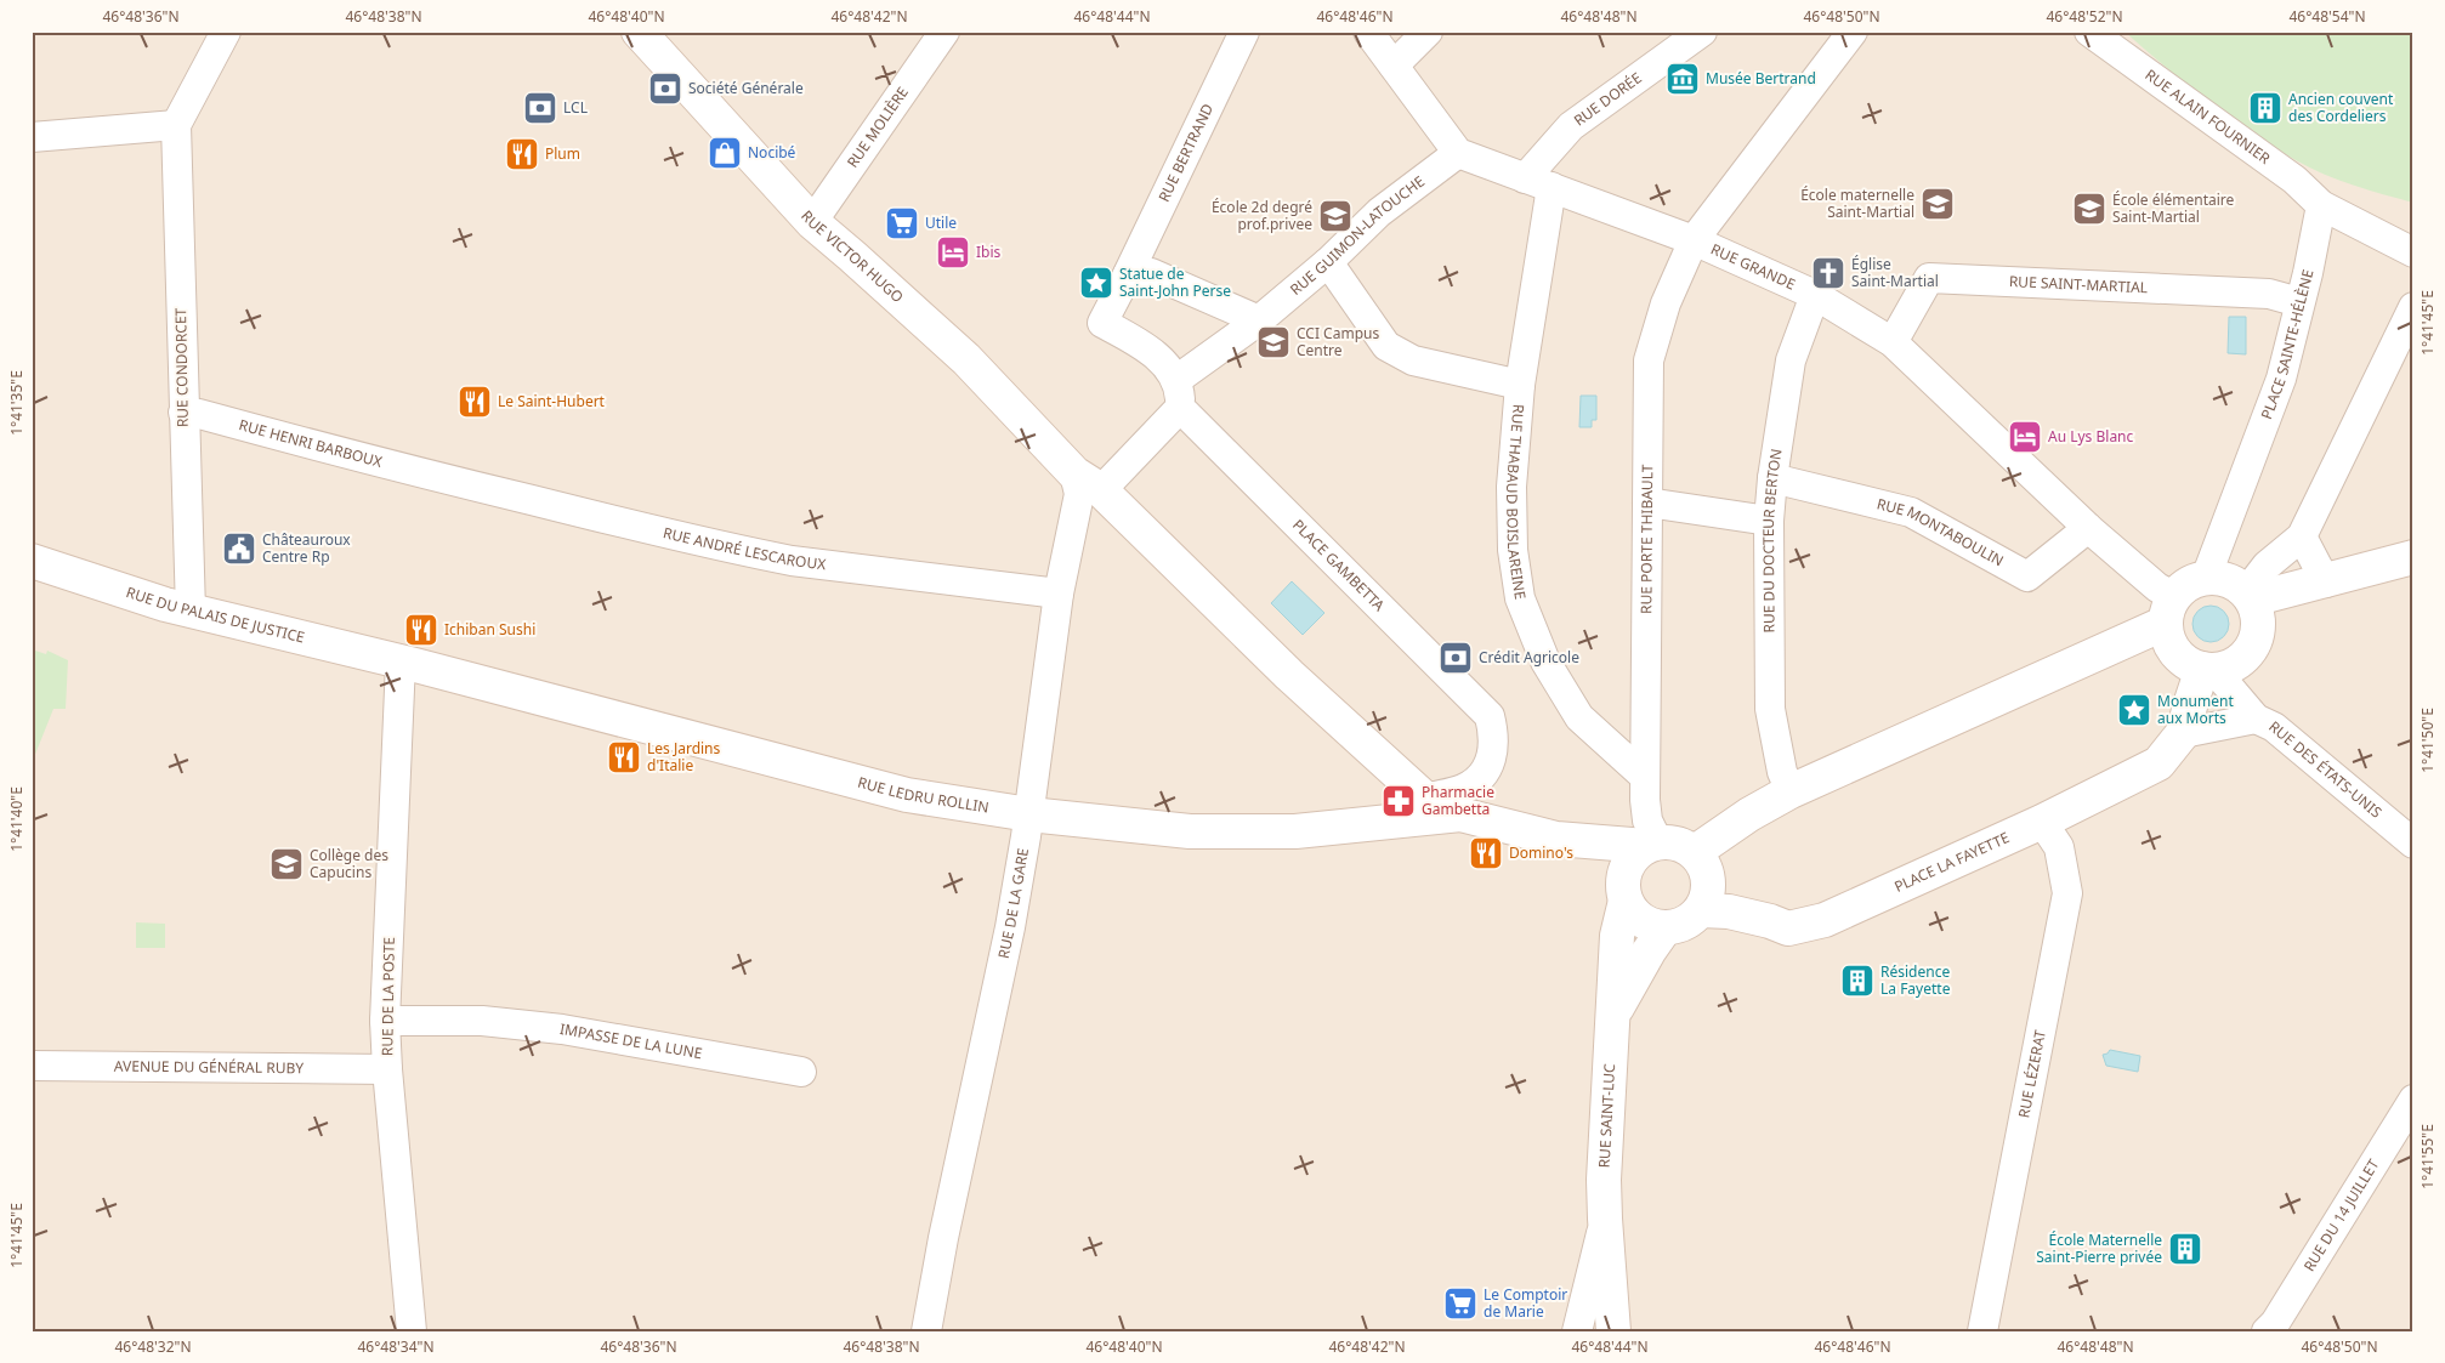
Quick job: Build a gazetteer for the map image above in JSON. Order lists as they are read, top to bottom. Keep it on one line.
{"streets":{"main road":["RUE VICTOR HUGO","RUE DU PALAIS DE JUSTICE","RUE LEDRU ROLLIN","PLACE LA FAYETTE","RUE SAINT-LUC"],"street":["RUE DORÉE","RUE ALAIN FOURNIER","RUE MOLIÈRE","RUE BERTRAND","RUE GUIMON-LATOUCHE","RUE GRANDE","RUE SAINT-MARTIAL","PLACE SAINTE-HÉLÈNE","RUE CONDORCET","RUE HENRI BARBOUX","RUE THABAUD BOISLAREINE","RUE MONTABOULIN","RUE PORTE THIBAULT","RUE DU DOCTEUR BERTON","RUE ANDRÉ LESCAROUX","PLACE GAMBETTA","RUE DES ÉTATS-UNIS","RUE DE LA GARE","RUE DE LA POSTE","IMPASSE DE LA LUNE","AVENUE DU GÉNÉRAL RUBY","RUE LÉZERAT","RUE DU 14 JUILLET"]},"crossings":[["RUE DORÉE","RUE GRANDE"],["RUE DORÉE","RUE THABAUD BOISLAREINE"],["RUE ALAIN FOURNIER","PLACE SAINTE-HÉLÈNE"],["RUE MOLIÈRE","RUE VICTOR HUGO"],["RUE BERTRAND","RUE GUIMON-LATOUCHE"],["RUE GUIMON-LATOUCHE","RUE GRANDE"],["RUE VICTOR HUGO","RUE DE LA GARE"],["RUE GRANDE","RUE SAINT-MARTIAL"],["RUE GRANDE","PLACE SAINTE-HÉLÈNE"],["RUE GRANDE","RUE THABAUD BOISLAREINE"],["RUE GRANDE","RUE MONTABOULIN"],["RUE GRANDE","RUE PORTE THIBAULT"],["RUE GRANDE","RUE DU DOCTEUR BERTON"],["RUE GRANDE","RUE DES ÉTATS-UNIS"],["RUE GRANDE","PLACE LA FAYETTE"],["RUE SAINT-MARTIAL","PLACE SAINTE-HÉLÈNE"],["PLACE SAINTE-HÉLÈNE","RUE DES ÉTATS-UNIS"],["PLACE SAINTE-HÉLÈNE","PLACE LA FAYETTE"],["RUE CONDORCET","RUE HENRI BARBOUX"],["RUE CONDORCET","RUE DU PALAIS DE JUSTICE"],["RUE HENRI BARBOUX","RUE ANDRÉ LESCAROUX"],["RUE THABAUD BOISLAREINE","RUE PORTE THIBAULT"],["RUE MONTABOULIN","RUE DU DOCTEUR BERTON"],["RUE PORTE THIBAULT","PLACE LA FAYETTE"],["RUE PORTE THIBAULT","RUE SAINT-LUC"],["RUE ANDRÉ LESCAROUX","RUE DE LA GARE"],["RUE DU PALAIS DE JUSTICE","RUE LEDRU ROLLIN"],["RUE DU PALAIS DE JUSTICE","RUE DE LA POSTE"],["RUE DES ÉTATS-UNIS","PLACE LA FAYETTE"],["RUE LEDRU ROLLIN","RUE DE LA GARE"],["RUE LEDRU ROLLIN","RUE DE LA POSTE"],["PLACE LA FAYETTE","RUE LÉZERAT"],["PLACE LA FAYETTE","RUE SAINT-LUC"],["RUE DE LA POSTE","IMPASSE DE LA LUNE"],["RUE DE LA POSTE","AVENUE DU GÉNÉRAL RUBY"]],"places":{"museum":["Musée Bertrand"],"bank":["Société Générale","LCL","Crédit Agricole"],"building":["Ancien couvent des Cordeliers","Résidence La Fayette","École Maternelle Saint-Pierre privée"],"shop":["Nocibé"],"restaurant":["Plum","Le Saint-Hubert","Ichiban Sushi","Les Jardins d'Italie","Domino's"],"school or university":["École maternelle Saint-Martial","École élémentaire Saint-Martial","École 2d degré prof.privee","CCI Campus Centre","Collège des Capucins"],"supermarket":["Utile","Le Comptoir de Marie"],"hotel":["Ibis","Au Lys Blanc"],"church":["Église Saint-Martial"],"place":["Statue de Saint-John Perse","Monument aux Morts"],"public building":["Châteauroux Centre Rp"],"pharmacy":["Pharmacie Gambetta"]},"coordinates":["46°48'36\"N","46°48'38\"N","46°48'40\"N","46°48'42\"N","46°48'44\"N","46°48'46\"N","46°48'48\"N","46°48'50\"N","46°48'52\"N","46°48'54\"N","1°41'45\"E","1°41'35\"E","1°41'50\"E","1°41'40\"E","1°41'55\"E","46°48'32\"N","46°48'34\"N"]}
